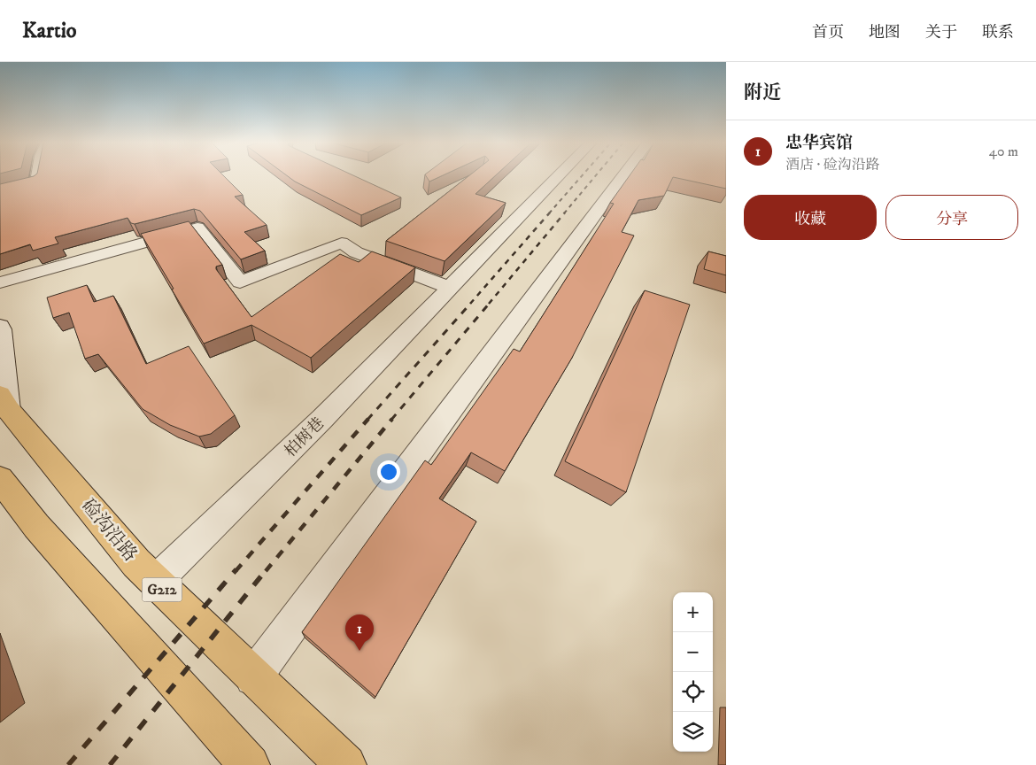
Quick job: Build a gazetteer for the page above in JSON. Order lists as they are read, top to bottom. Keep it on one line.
{"streets":{"highway":["硷沟沿路","G212"],"street":["柏树巷"]},"crossings":[["柏树巷","硷沟沿路"]],"page":{"header":"Kartio","nav":["首页","地图","关于","联系"],"heading":"附近","list":[{"mark":"1","name":"忠华宾馆","note":"酒店 · 硷沟沿路","value":"40 m"}],"buttons":["收藏","分享"],"map_buttons":["+","−"],"pins":"1"}}
